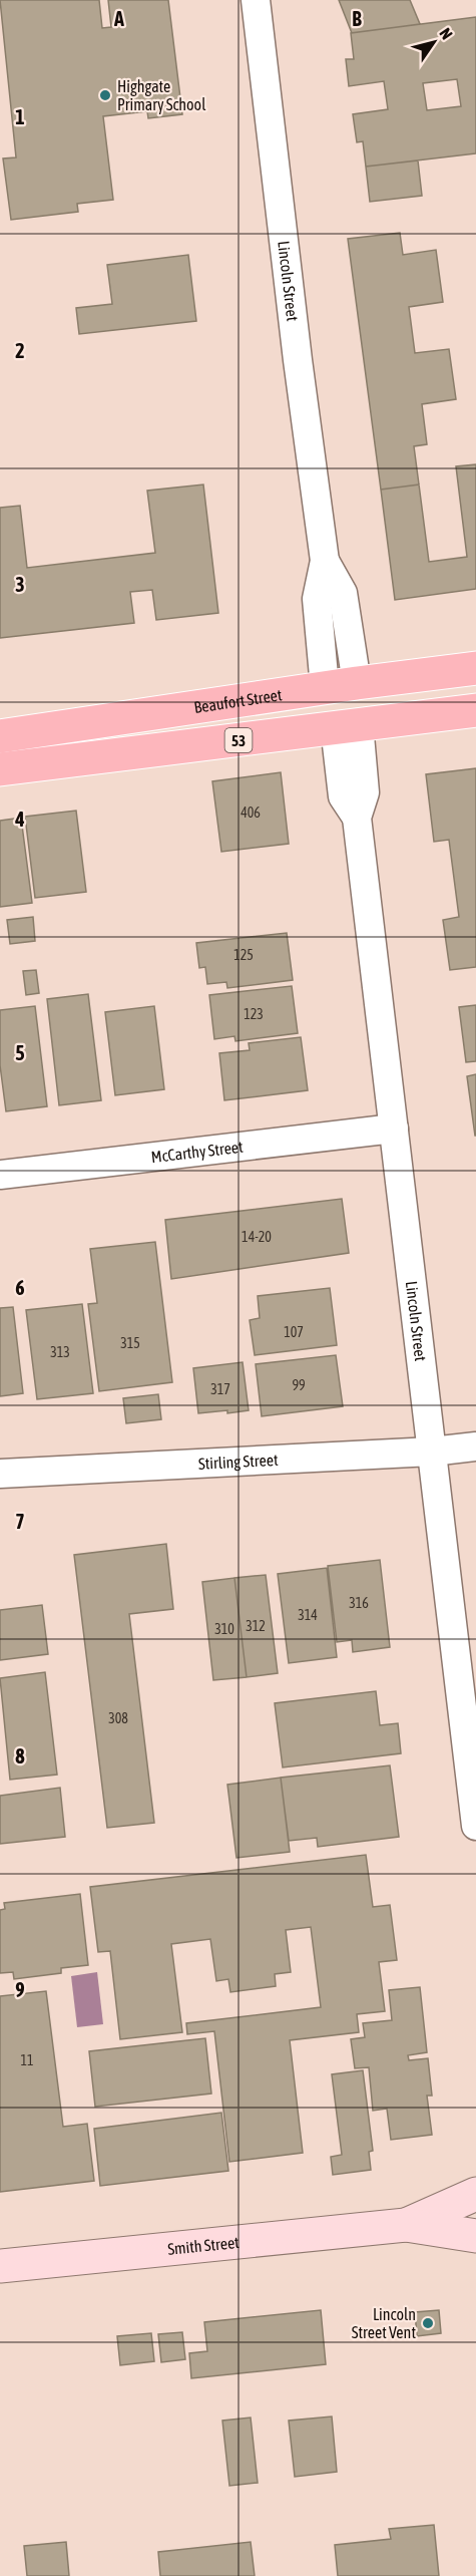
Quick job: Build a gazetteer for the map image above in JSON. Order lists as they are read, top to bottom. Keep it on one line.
{"streets":{"main road":["Beaufort Street","53"],"street":["Lincoln Street","McCarthy Street","Stirling Street","Smith Street"]},"crossings":[["Lincoln Street","Beaufort Street"],["Lincoln Street","53"],["Lincoln Street","McCarthy Street"],["Lincoln Street","Stirling Street"]],"places":["Highgate Primary School","Lincoln Street Vent"],"house_numbers":["406","125","123","14-20","107","315","313","99","317","316","314","312","310","308","11"],"north":"top right","grid":{"columns":["A","B"],"rows":["1","2","3","4","5","6","7","8","9"]}}
